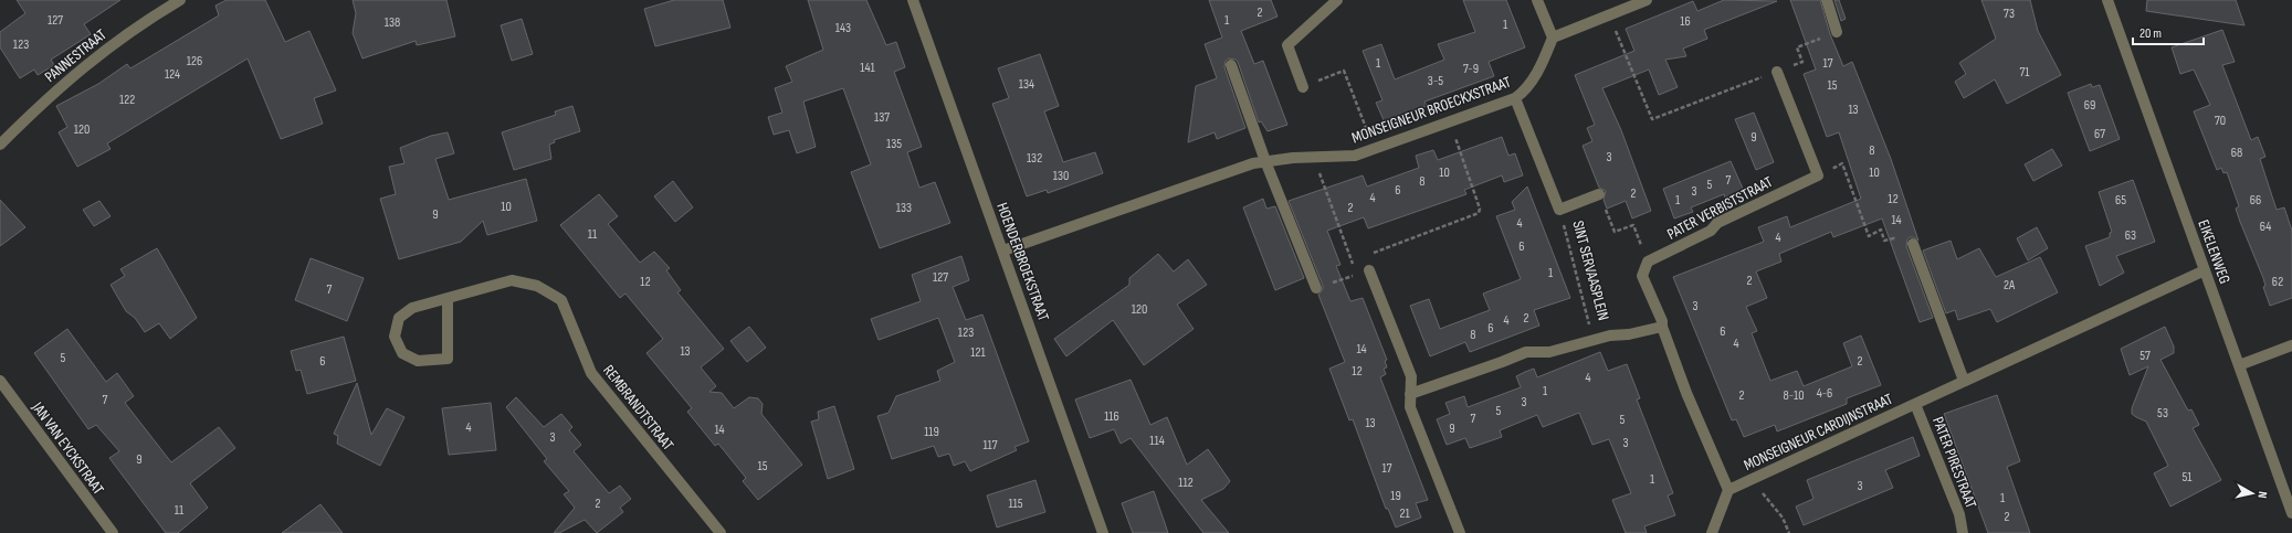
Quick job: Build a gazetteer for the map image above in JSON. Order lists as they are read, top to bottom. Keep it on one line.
{"streets":{"street":["PANNESTRAAT","MONSEIGNEUR BROECKXSTRAAT","PATER VERBISTSTRAAT","EIKELENWEG","HOENDERBROEKSTRAAT","SINT SERVAASPLEIN","REMBRANDTSTRAAT","MONSEIGNEUR CARDIJNSTRAAT","JAN VAN EYCKSTRAAT","PATER PIRESTRAAT"]},"crossings":[["MONSEIGNEUR BROECKXSTRAAT","HOENDERBROEKSTRAAT"],["MONSEIGNEUR BROECKXSTRAAT","SINT SERVAASPLEIN"],["PATER VERBISTSTRAAT","SINT SERVAASPLEIN"],["EIKELENWEG","MONSEIGNEUR CARDIJNSTRAAT"],["MONSEIGNEUR CARDIJNSTRAAT","PATER PIRESTRAAT"]],"house_numbers":["2","73","127","1","16","138","1","143","123","126","1","17","141","7-9","71","124","3-5","134","15","122","69","13","137","70","120","67","9","135","8","68","3","132","10","10","130","7","8","5","6","3","2","4","12","1","65","66","10","133","2","9","14","4","64","11","63","4","6","1","127","2","12","62","2A","7","3","120","2","4","6","6","123","8","4","14","13","121","57","5","6","2","12","4","1","4-6","2","8-10","7","3","5","53","116","7","5","13","4","9","14","119","3","114","3","117","9","15","17","51","1","112","3","19","1","2","115","11","21","2"],"scale_bar":"20 m","north":"right"}
